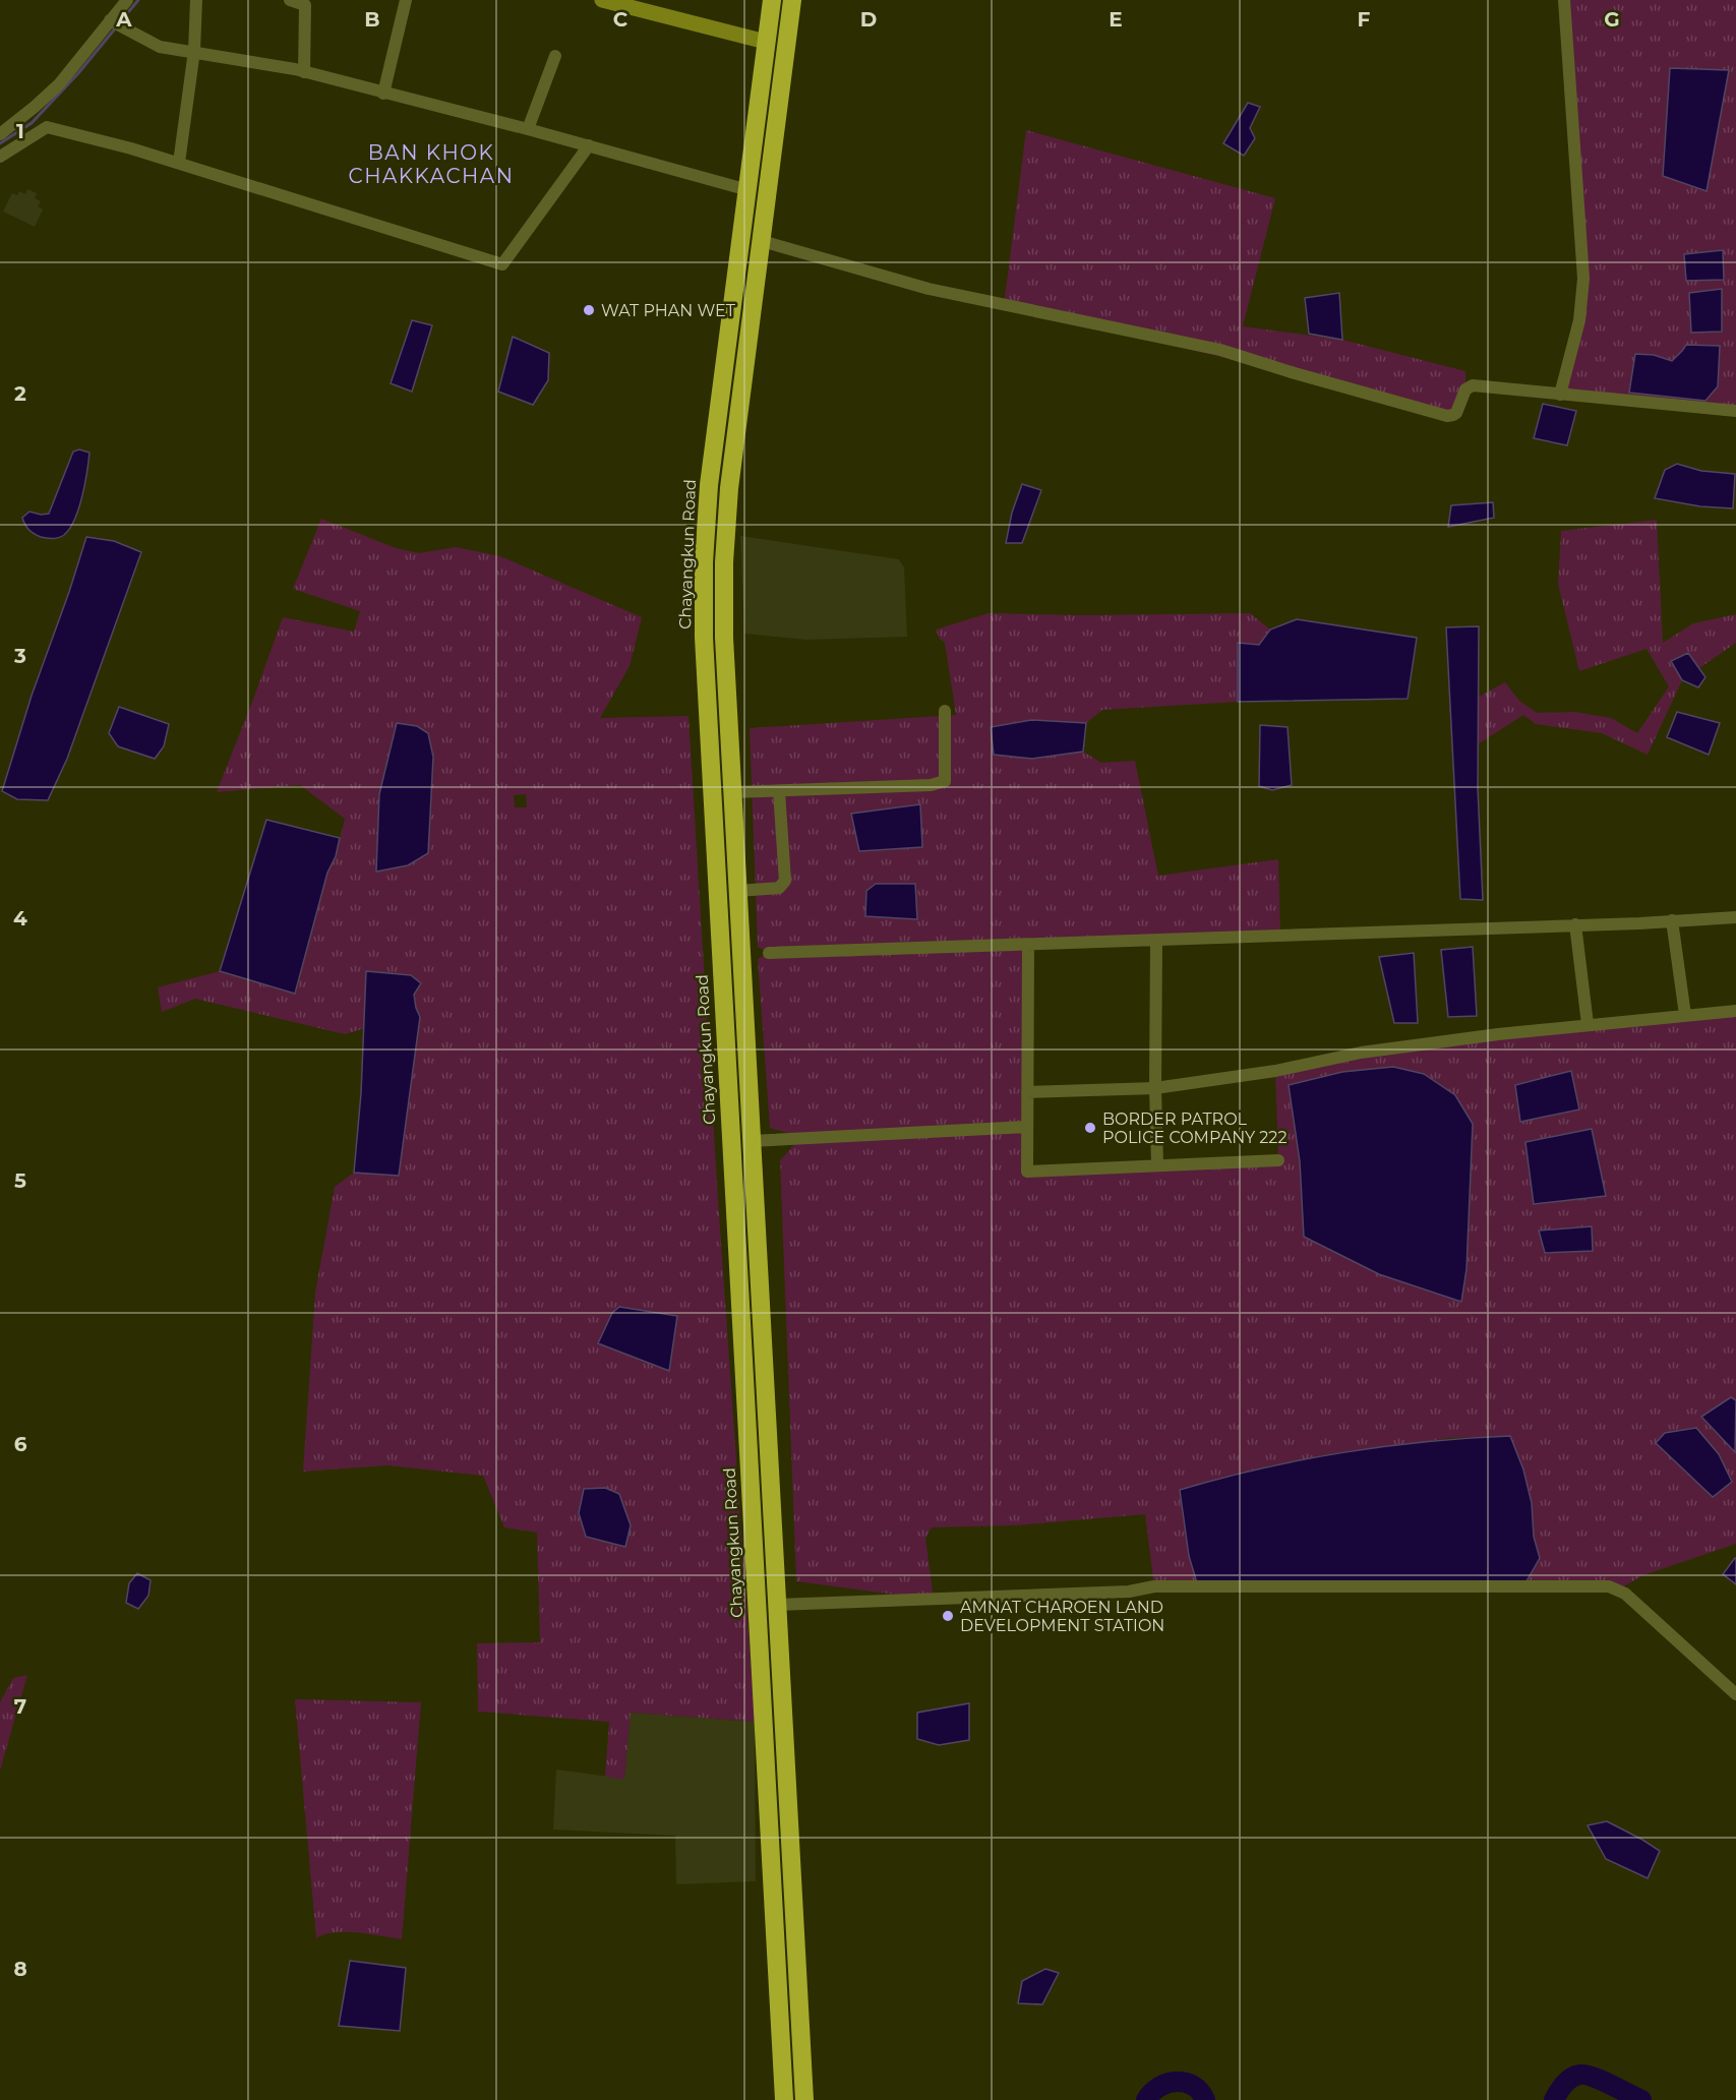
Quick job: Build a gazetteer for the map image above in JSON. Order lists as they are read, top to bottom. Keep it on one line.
{"streets":{"highway":["Chayangkun Road"]},"districts":["BAN KHOK CHAKKACHAN"],"places":["WAT PHAN WET","BORDER PATROL POLICE COMPANY 222","AMNAT CHAROEN LAND DEVELOPMENT STATION"],"grid":{"columns":["A","B","C","D","E","F","G"],"rows":["1","2","3","4","5","6","7","8"]}}
